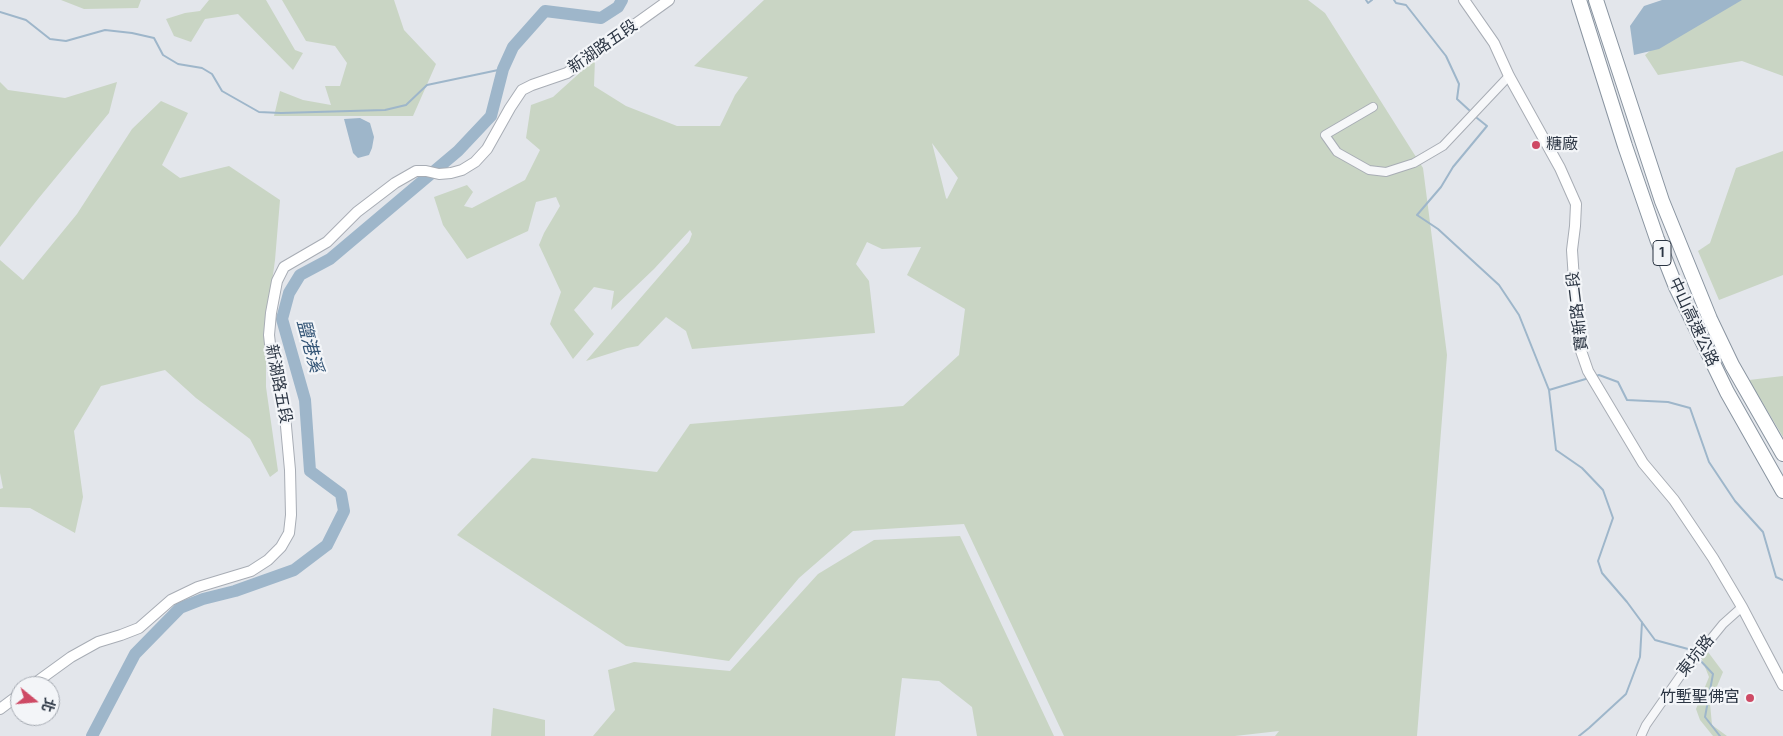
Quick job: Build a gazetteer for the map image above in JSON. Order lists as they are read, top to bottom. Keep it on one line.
{"streets":{"highway":["1","中山高速公路"],"street":["新湖路五段","寶新路二段","東坑路"]},"crossings":[["寶新路二段","東坑路"]],"water":["鹽港溪"],"places":["糖廠","竹塹聖佛宮"],"north":"right"}
